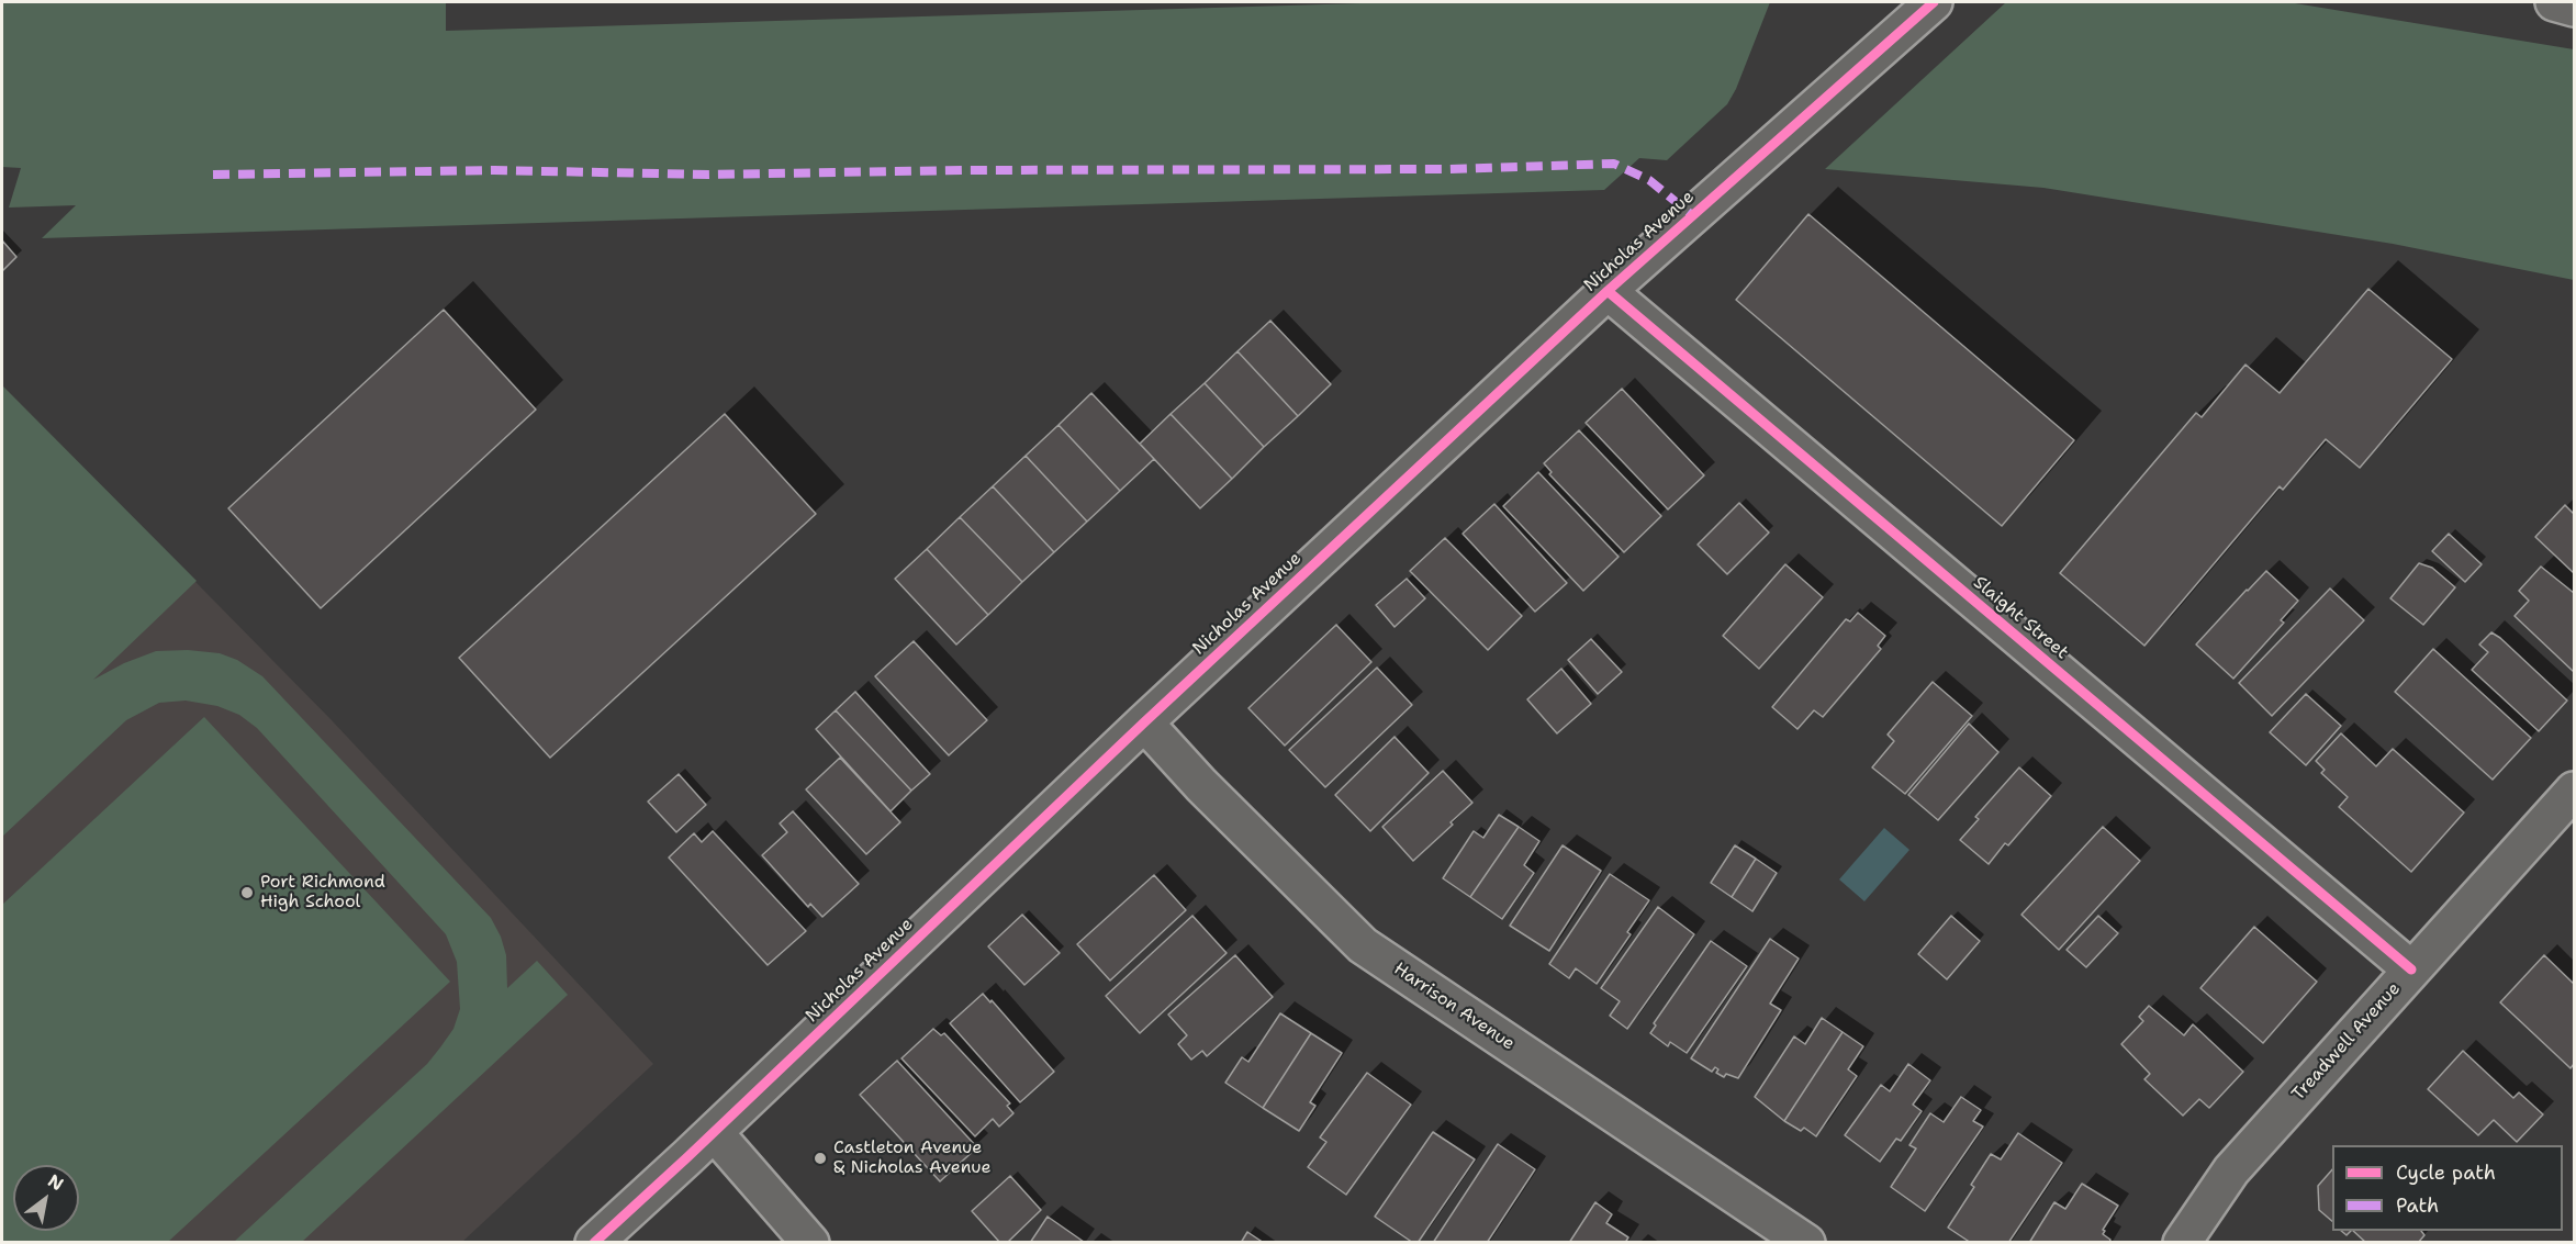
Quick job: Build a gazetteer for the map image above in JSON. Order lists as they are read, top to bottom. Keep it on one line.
{"streets":{"street":["Nicholas Avenue","Slaight Street","Harrison Avenue","Treadwell Avenue"]},"crossings":[["Nicholas Avenue","Slaight Street"],["Nicholas Avenue","Harrison Avenue"],["Slaight Street","Treadwell Avenue"]],"places":["Port Richmond High School","Castleton Avenue & Nicholas Avenue"],"legend":["Cycle path","Path"],"north":"top right"}
